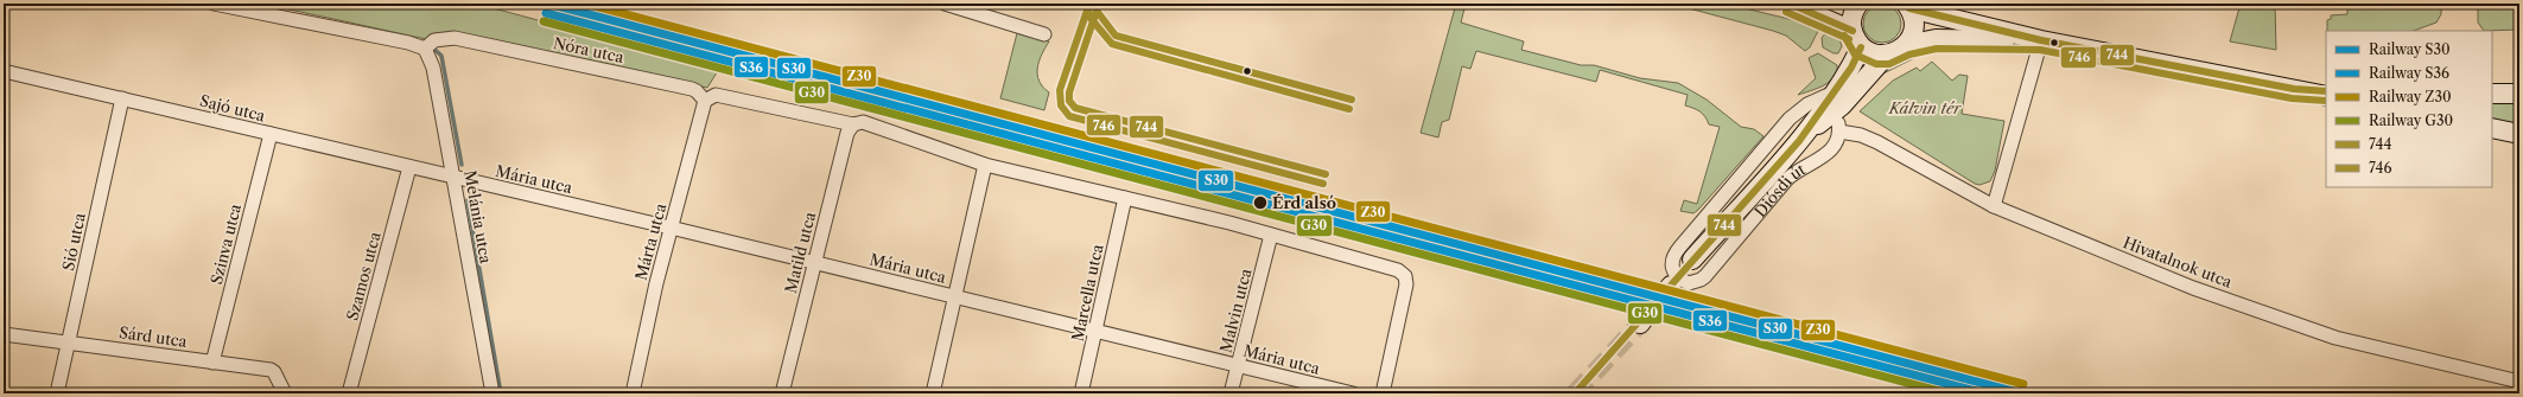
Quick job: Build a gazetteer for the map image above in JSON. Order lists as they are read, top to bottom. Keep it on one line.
{"streets":{"main road":["Diósdi út"],"street":["Nóra utca","Sajó utca","Mária utca","Melánia utca","Sió utca","Márta utca","Szinva utca","Matild utca","Hivatalnok utca","Szamos utca","Marcella utca","Malvin utca","Sárd utca"]},"crossings":[["Nóra utca","Melánia utca"],["Nóra utca","Márta utca"],["Sajó utca","Mária utca"],["Sajó utca","Melánia utca"],["Sajó utca","Sió utca"],["Sajó utca","Szinva utca"],["Sajó utca","Szamos utca"],["Mária utca","Melánia utca"],["Mária utca","Márta utca"],["Mária utca","Matild utca"],["Mária utca","Marcella utca"],["Mária utca","Malvin utca"],["Diósdi út","Hivatalnok utca"],["Sió utca","Sárd utca"],["Szinva utca","Sárd utca"]],"parks":["Kálvin tér"],"places":["Érd alsó"],"lines":["rail line S30","rail line Z30","transit line 744","transit line 746","rail line S36","rail line G30"],"legend":["Railway S30","Railway S36","Railway Z30","Railway G30","744","746"]}
